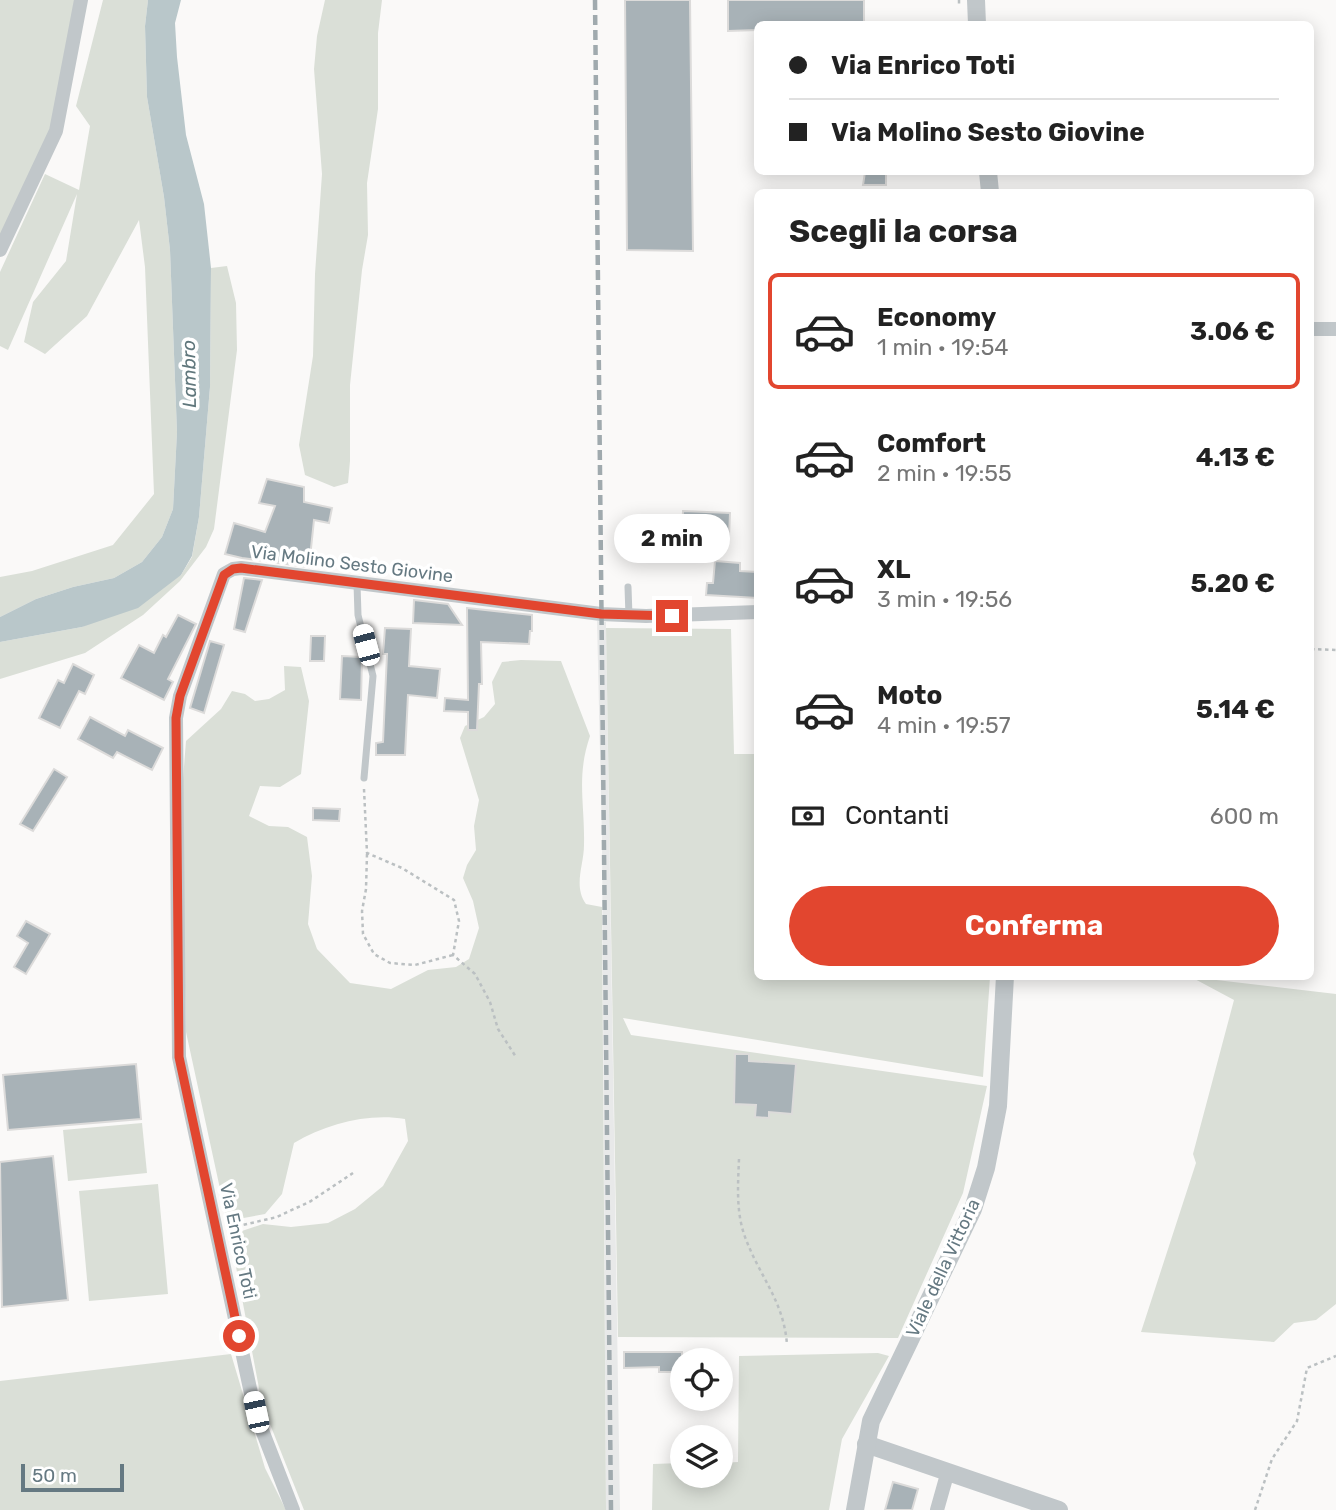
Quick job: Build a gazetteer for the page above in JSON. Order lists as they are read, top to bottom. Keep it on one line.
{"streets":{"street":["Via Molino Sesto Giovine","Via Enrico Toti","Viale della Vittoria"]},"crossings":[["Via Molino Sesto Giovine","Via Enrico Toti"]],"water":["Lambro"],"scale_bar":"50 m","page":{"banner":["Via Enrico Toti","Via Molino Sesto Giovine"],"heading":"Scegli la corsa","list":[{"name":"Economy","note":"1 min · 19:54","value":"3.06 €"},{"name":"Comfort","note":"2 min · 19:55","value":"4.13 €"},{"name":"XL","note":"3 min · 19:56","value":"5.20 €"},{"name":"Moto","note":"4 min · 19:57","value":"5.14 €"}],"bubble":"2 min","pay":["Contanti","600 m"],"buttons":"Conferma","scale":"50 m"}}
